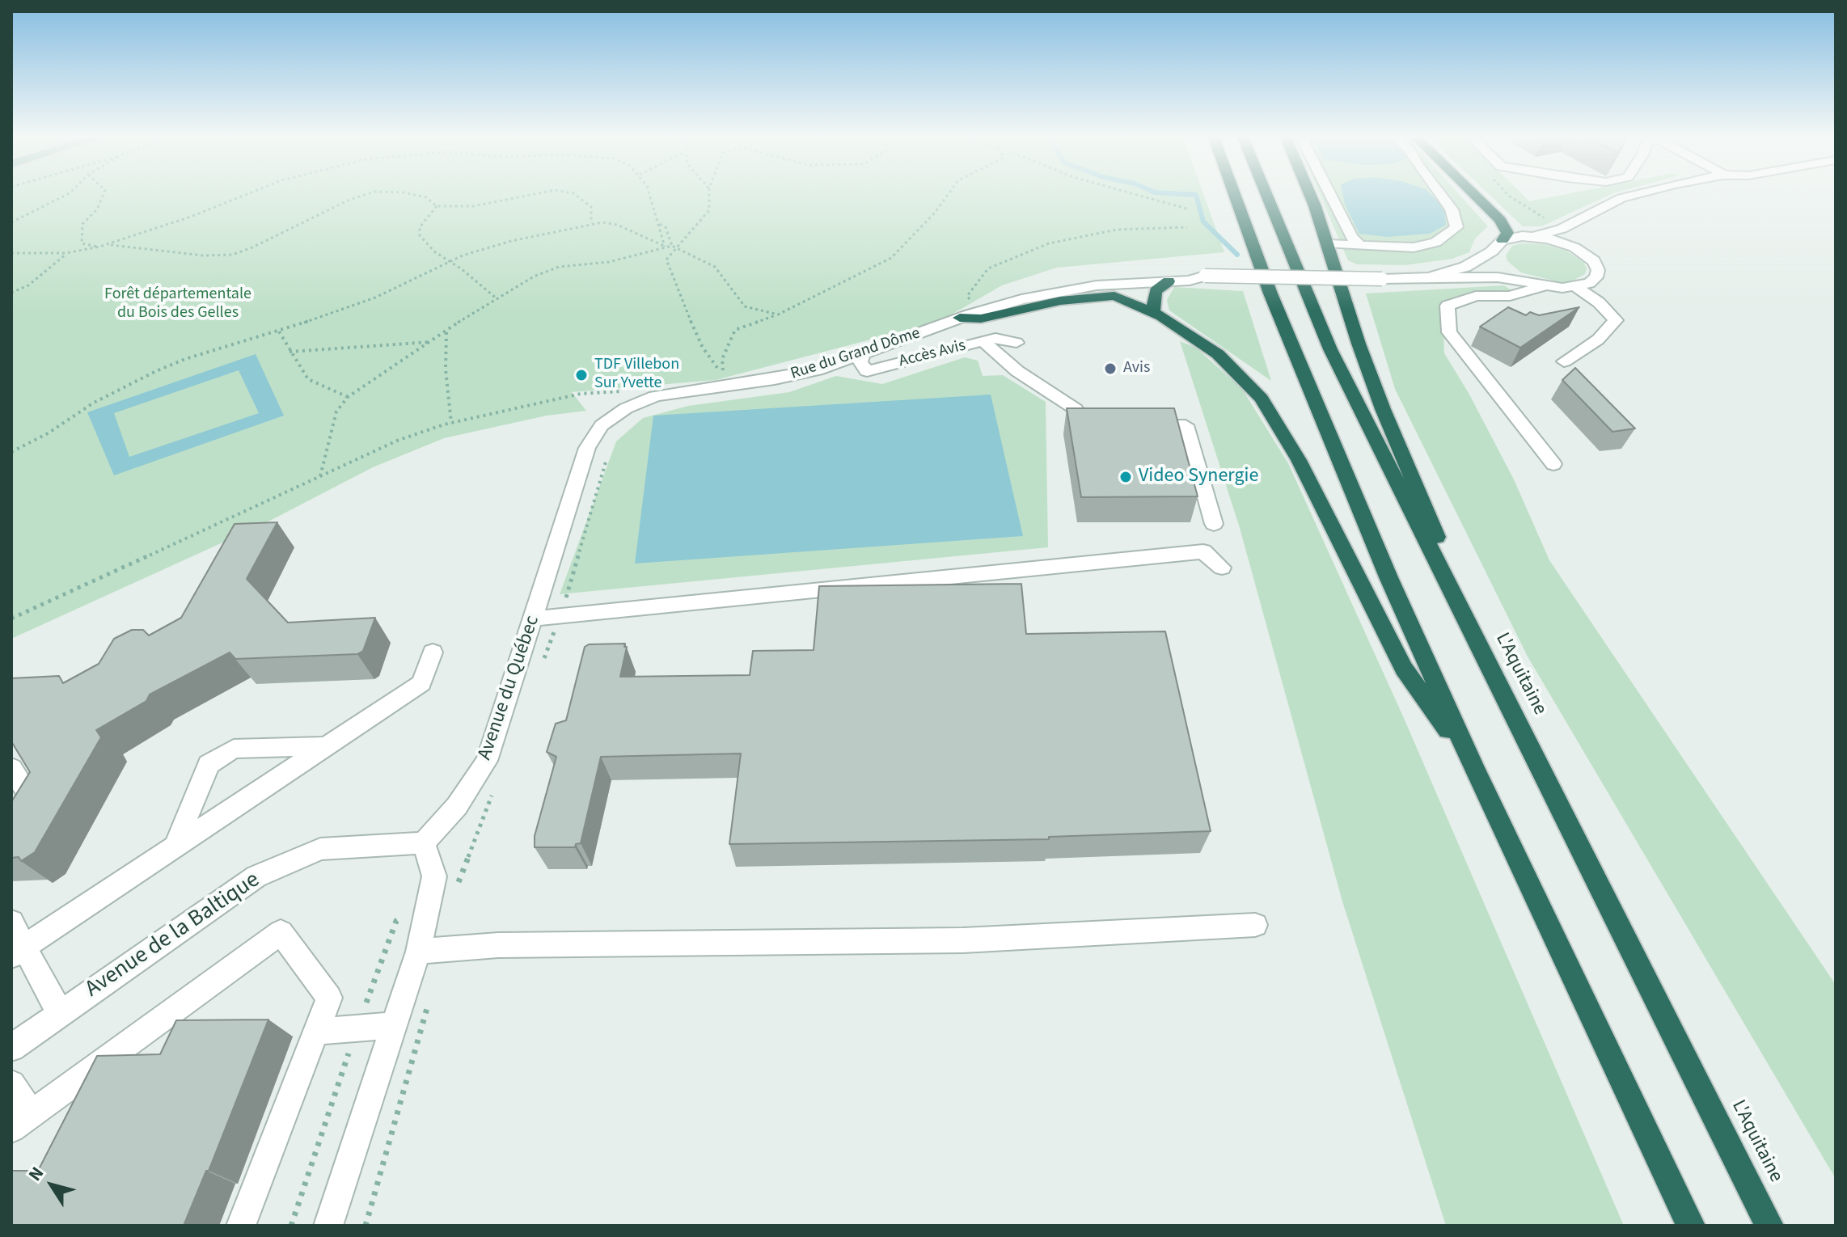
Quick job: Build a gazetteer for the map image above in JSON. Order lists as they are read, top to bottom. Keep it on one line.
{"streets":{"highway":["L'Aquitaine"],"street":["Rue du Grand Dôme","Accès Avis","Avenue du Québec","Avenue de la Baltique"]},"crossings":[["Rue du Grand Dôme","Accès Avis"],["Rue du Grand Dôme","Avenue du Québec"],["Avenue du Québec","Avenue de la Baltique"]],"parks":["Forêt départementale du Bois des Gelles"],"places":["Avis","TDF Villebon Sur Yvette","Video Synergie"],"north":"top left"}
